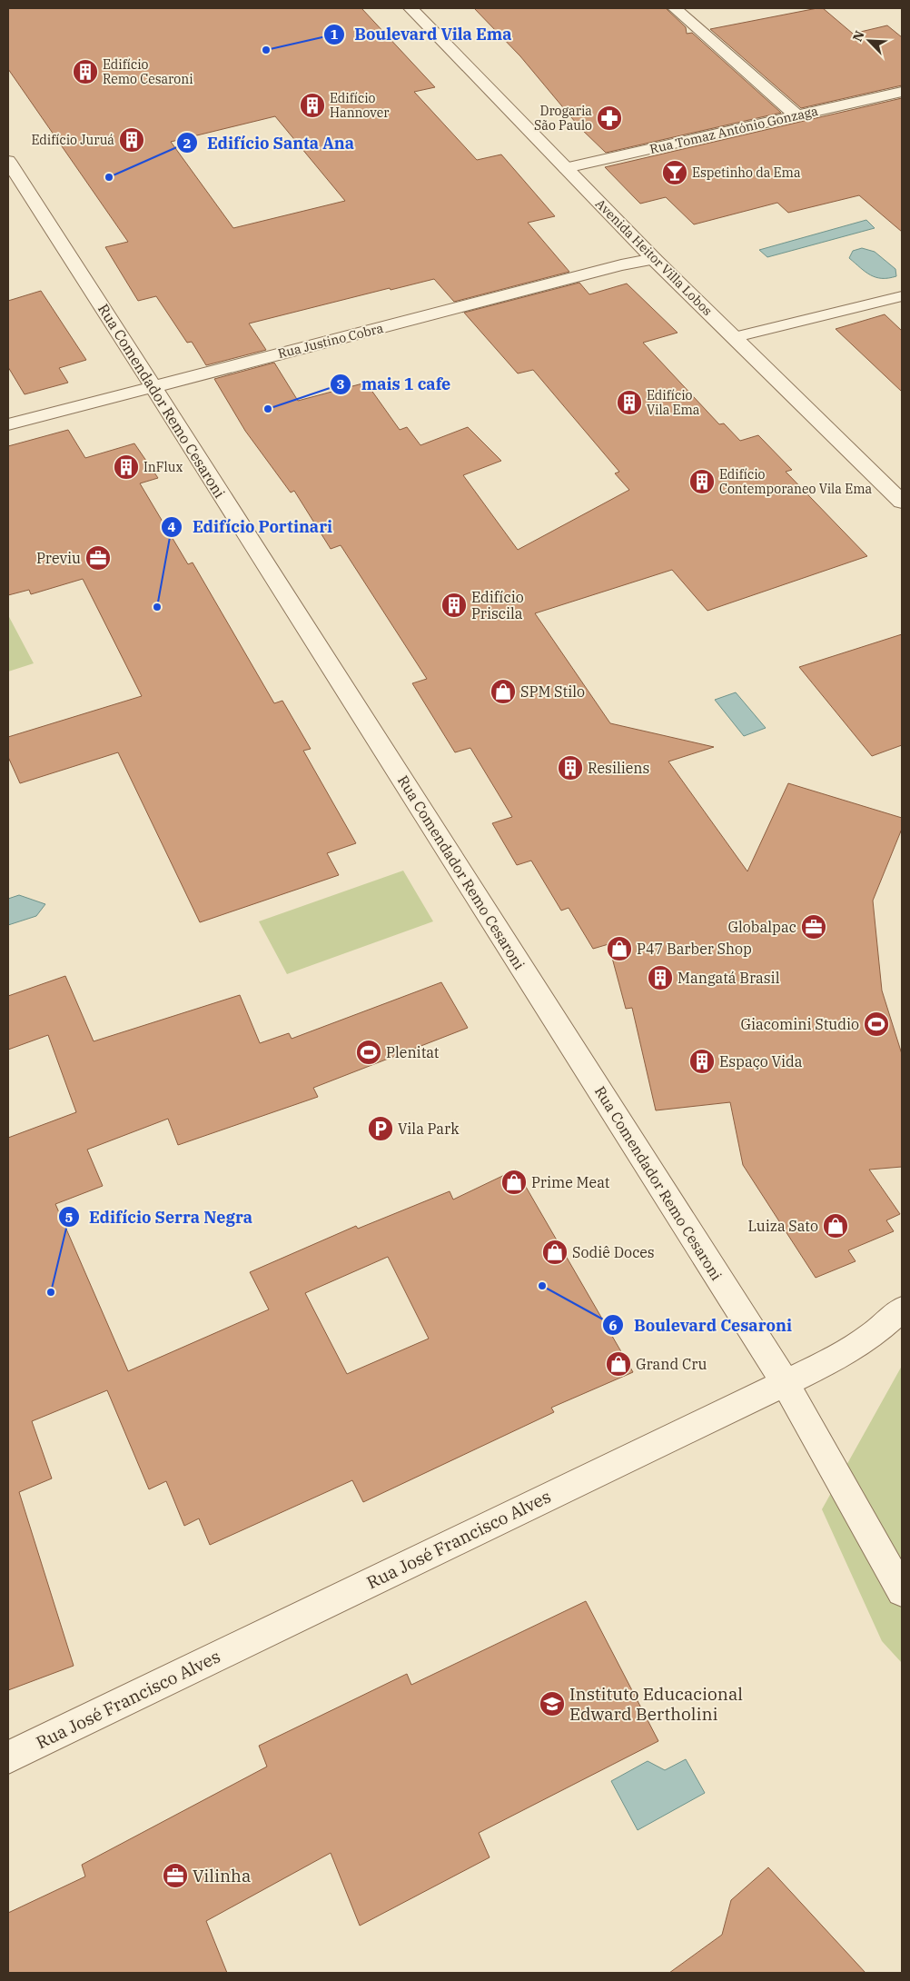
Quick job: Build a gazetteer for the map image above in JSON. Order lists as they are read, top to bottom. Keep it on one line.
{"streets":{"street":["Rua Tomaz António Gonzaga","Avenida Heitor Villa Lobos","Rua Justino Cobra","Rua Comendador Remo Cesaroni","Rua José Francisco Alves"]},"crossings":[["Rua Tomaz António Gonzaga","Avenida Heitor Villa Lobos"],["Avenida Heitor Villa Lobos","Rua Justino Cobra"],["Rua Justino Cobra","Rua Comendador Remo Cesaroni"],["Rua Comendador Remo Cesaroni","Rua José Francisco Alves"]],"places":{"other":["Boulevard Vila Ema","Edifício Santa Ana","mais 1 cafe","Edifício Portinari","Boulevard Cesaroni","Edifício Serra Negra"],"building":["Edifício Remo Cesaroni","Edifício Hannover","Edifício Juruá","Edifício Vila Ema","InFlux","Edifício Contemporaneo Vila Ema","Edifício Priscila","Resiliens","Mangatá Brasil","Espaço Vida"],"pharmacy":["Drogaria São Paulo"],"bar":["Espetinho da Ema"],"office":["Previu","Globalpac","Vilinha"],"shop":["SPM Stilo","P47 Barber Shop","Prime Meat","Luiza Sato","Sodiê Doces","Grand Cru"],"sports":["Giacomini Studio","Plenitat"],"parking":["Vila Park"],"school or university":["Instituto Educacional Edward Bertholini"]},"north":"top left"}
